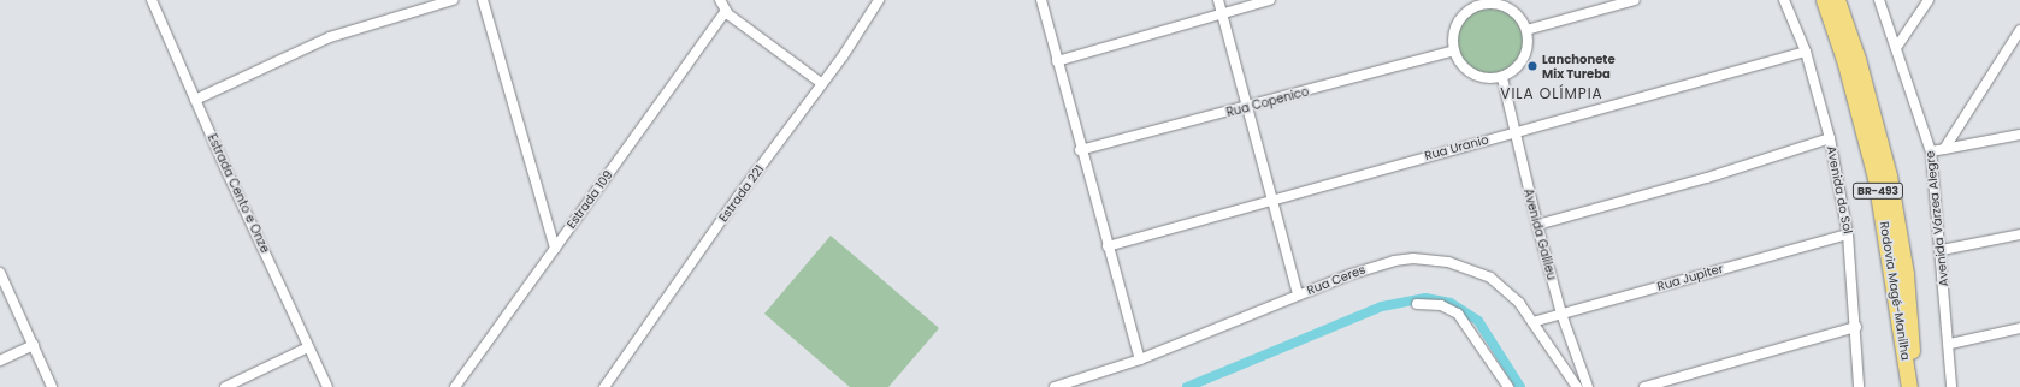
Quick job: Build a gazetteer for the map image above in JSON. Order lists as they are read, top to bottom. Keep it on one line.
{"streets":{"highway":["BR-493","Rodovia Magé-Manilha"],"street":["Rua Copenico","Rua Uranio","Avenida do Sol","Estrada Cento e Onze","Estrada 221","Estrada 109","Avenida Várzea Alegre","Avenida Galileu","Rua Jupiter","Rua Ceres"]},"crossings":[["Rua Copenico","Avenida Galileu"],["Rua Uranio","Avenida do Sol"],["Rua Uranio","Avenida Galileu"],["Avenida do Sol","Rua Jupiter"],["Avenida Galileu","Rua Jupiter"],["Rua Jupiter","Rua Ceres"]],"districts":["VILA OLÍMPIA"],"places":["Lanchonete Mix Tureba"]}
